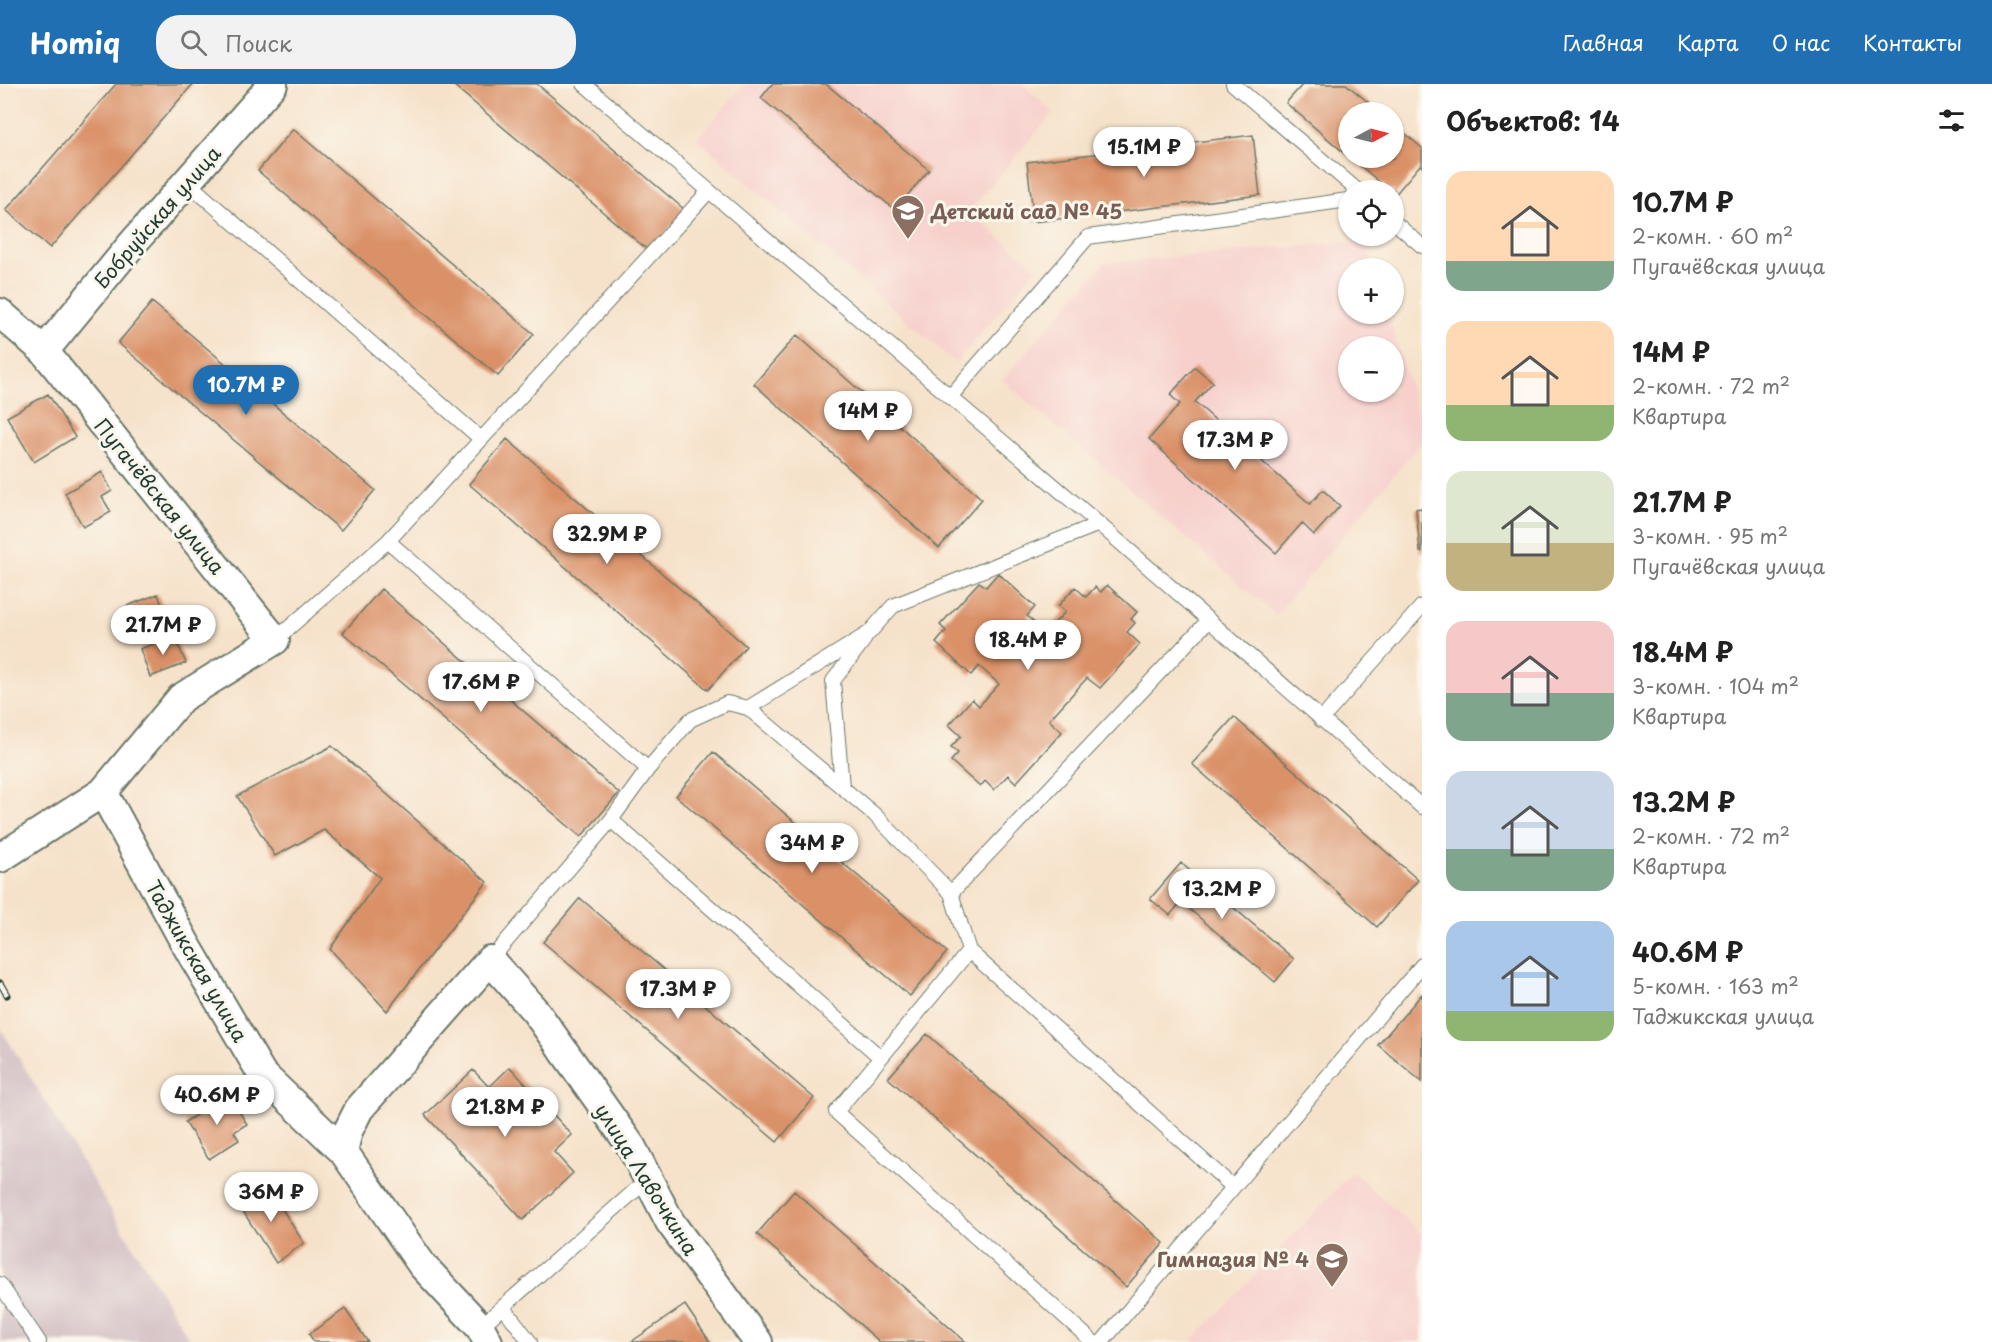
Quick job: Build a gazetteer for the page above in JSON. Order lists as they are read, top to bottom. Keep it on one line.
{"streets":{"street":["Бобруйская улица","Пугачёвская улица","Таджикская улица","улица Лавочкина"]},"crossings":[["Бобруйская улица","Пугачёвская улица"]],"places":{"school or university":["Детский сад № 45","Гимназия № 4"]},"north":"right","page":{"header":"Homiq","search":"Поиск","nav":["Главная","Карта","О нас","Контакты"],"heading":"Объектов: 14","map_buttons":["+","−"],"price":["15.1M ₽","10.7M ₽","14M ₽","17.3M ₽","32.9M ₽","21.7M ₽","18.4M ₽","17.6M ₽","34M ₽","13.2M ₽","17.3M ₽","40.6M ₽","21.8M ₽","36M ₽"],"list":[{"name":"10.7M ₽","note":"2-комн. · 60 m² · Пугачёвская улица"},{"name":"14M ₽","note":"2-комн. · 72 m² · Квартира"},{"name":"21.7M ₽","note":"3-комн. · 95 m² · Пугачёвская улица"},{"name":"18.4M ₽","note":"3-комн. · 104 m² · Квартира"},{"name":"13.2M ₽","note":"2-комн. · 72 m² · Квартира"},{"name":"40.6M ₽","note":"5-комн. · 163 m² · Таджикская улица"}]}}
